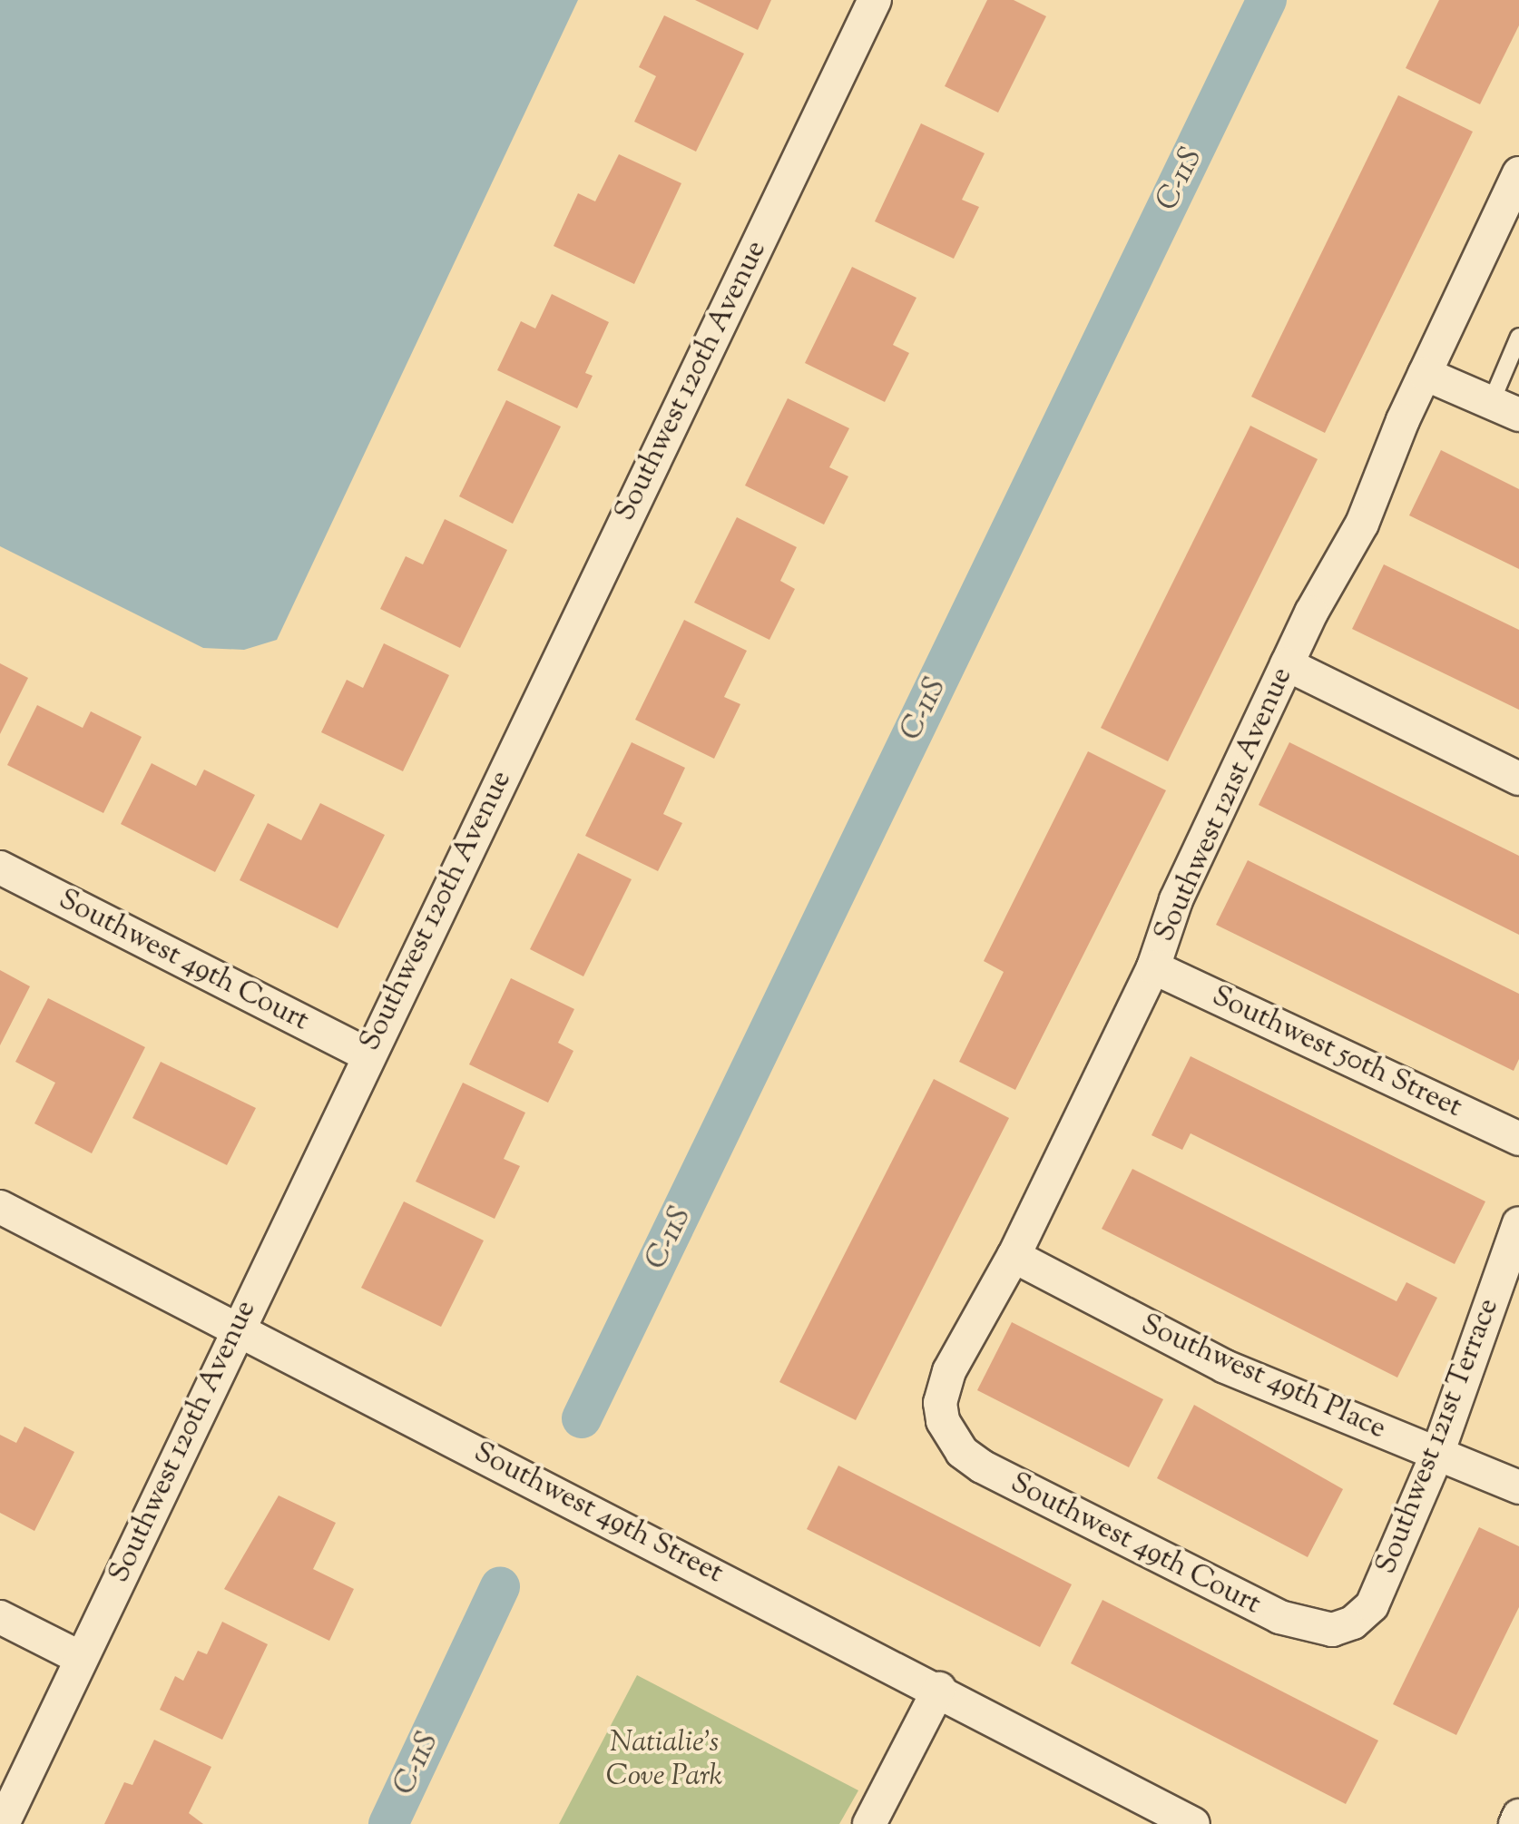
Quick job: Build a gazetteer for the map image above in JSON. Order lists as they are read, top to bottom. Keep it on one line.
{"streets":{"street":["Southwest 120th Avenue","Southwest 121st Avenue","Southwest 49th Court","Southwest 50th Street","Southwest 49th Place","Southwest 121st Terrace","Southwest 49th Street"]},"crossings":[["Southwest 120th Avenue","Southwest 49th Court"],["Southwest 120th Avenue","Southwest 49th Street"],["Southwest 121st Avenue","Southwest 49th Court"],["Southwest 121st Avenue","Southwest 50th Street"],["Southwest 121st Avenue","Southwest 49th Place"],["Southwest 49th Court","Southwest 121st Terrace"],["Southwest 49th Place","Southwest 121st Terrace"]],"water":["C-11S"],"parks":["Natialie's Cove Park"]}
